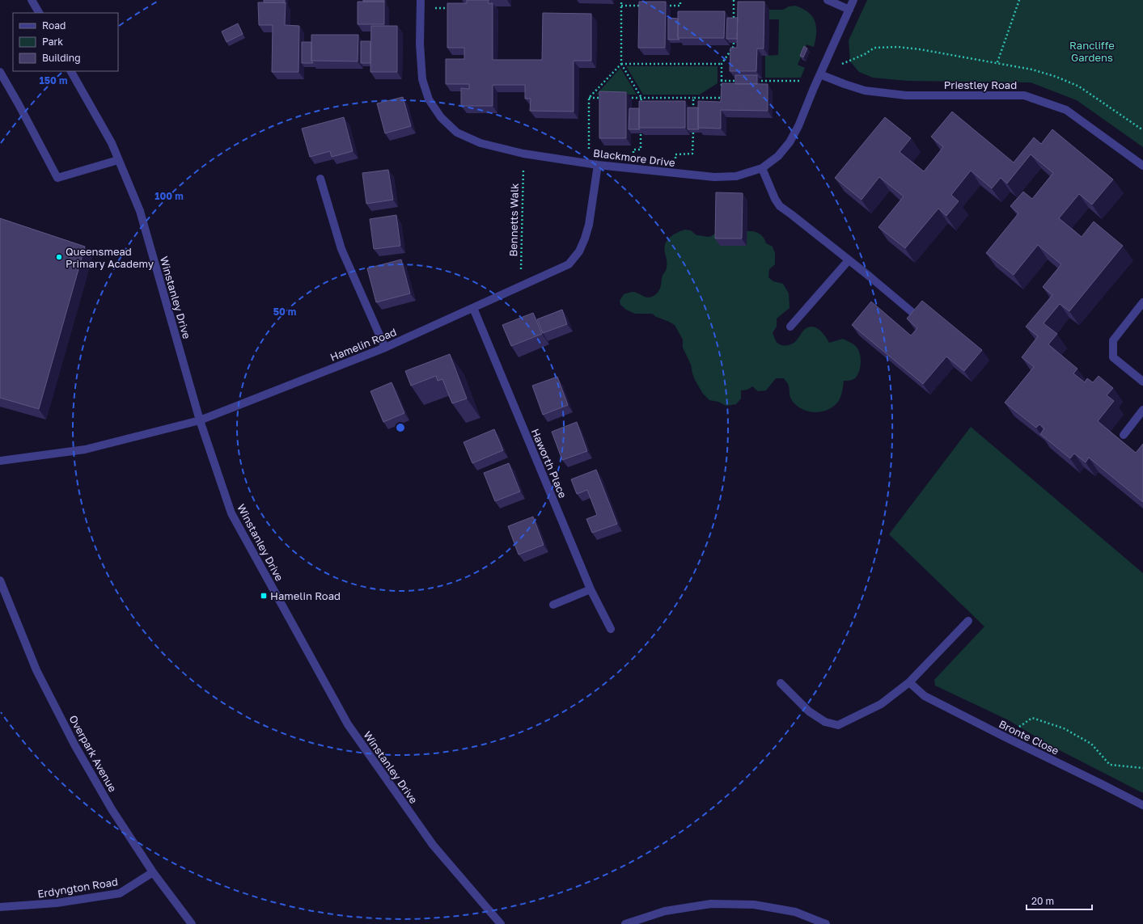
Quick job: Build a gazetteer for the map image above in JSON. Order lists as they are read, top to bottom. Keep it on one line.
{"streets":{"street":["Priestley Road","Blackmore Drive","Winstanley Drive","Hamelin Road","Haworth Place","Bronte Close","Overpark Avenue","Erdyngton Road"],"path":["Bennetts Walk"]},"crossings":[["Priestley Road","Blackmore Drive"],["Blackmore Drive","Bennetts Walk"],["Blackmore Drive","Hamelin Road"],["Bennetts Walk","Hamelin Road"],["Winstanley Drive","Hamelin Road"],["Hamelin Road","Haworth Place"],["Overpark Avenue","Erdyngton Road"]],"parks":["Rancliffe Gardens"],"places":{"other":["Queensmead Primary Academy"],"transit":["Hamelin Road"]},"legend":["Road","Park","Building"],"scale_bar":"20 m","rings":["150 m","100 m","50 m"]}
